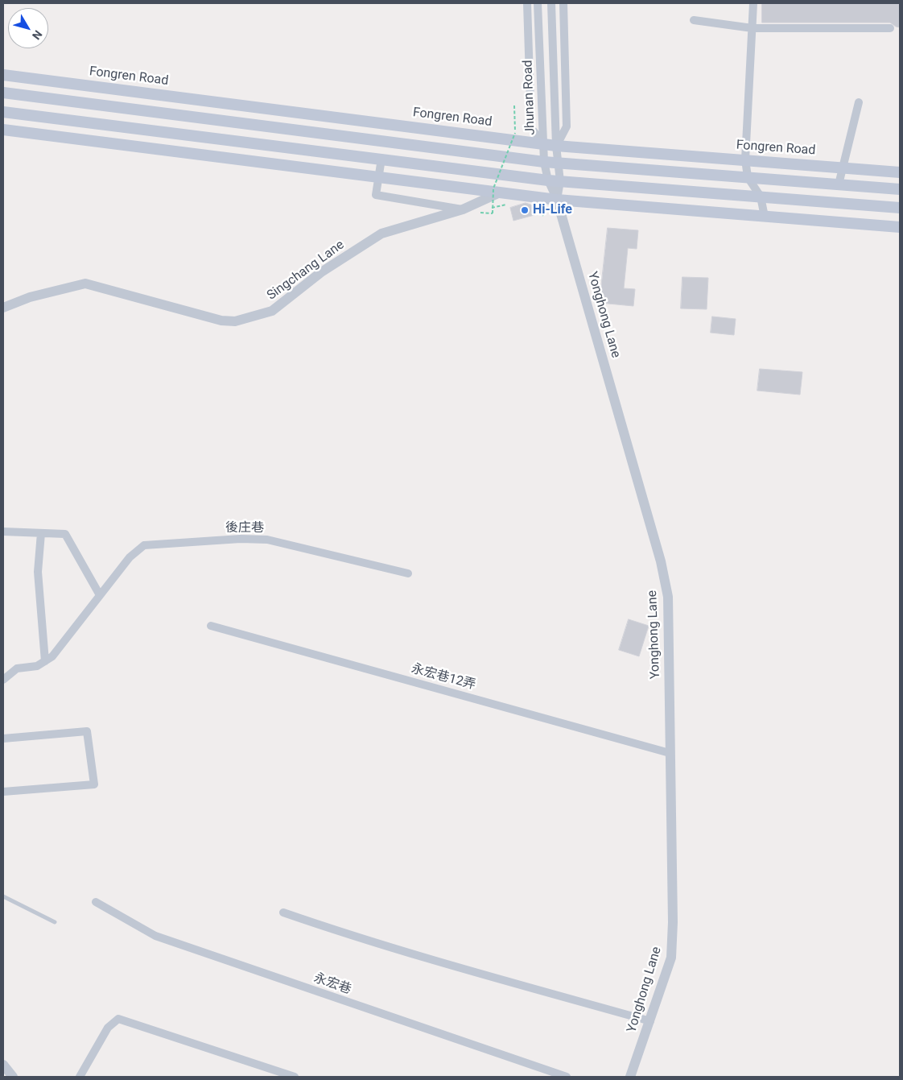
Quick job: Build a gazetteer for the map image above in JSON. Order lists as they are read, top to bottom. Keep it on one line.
{"streets":{"main road":["Fongren Road"],"street":["Jhunan Road","Singchang Lane","Yonghong Lane","後庄巷","永宏巷12弄","永宏巷"]},"crossings":[["Fongren Road","Jhunan Road"],["Jhunan Road","Yonghong Lane"],["Yonghong Lane","永宏巷12弄"]],"places":["Hi-Life"],"north":"bottom right"}
